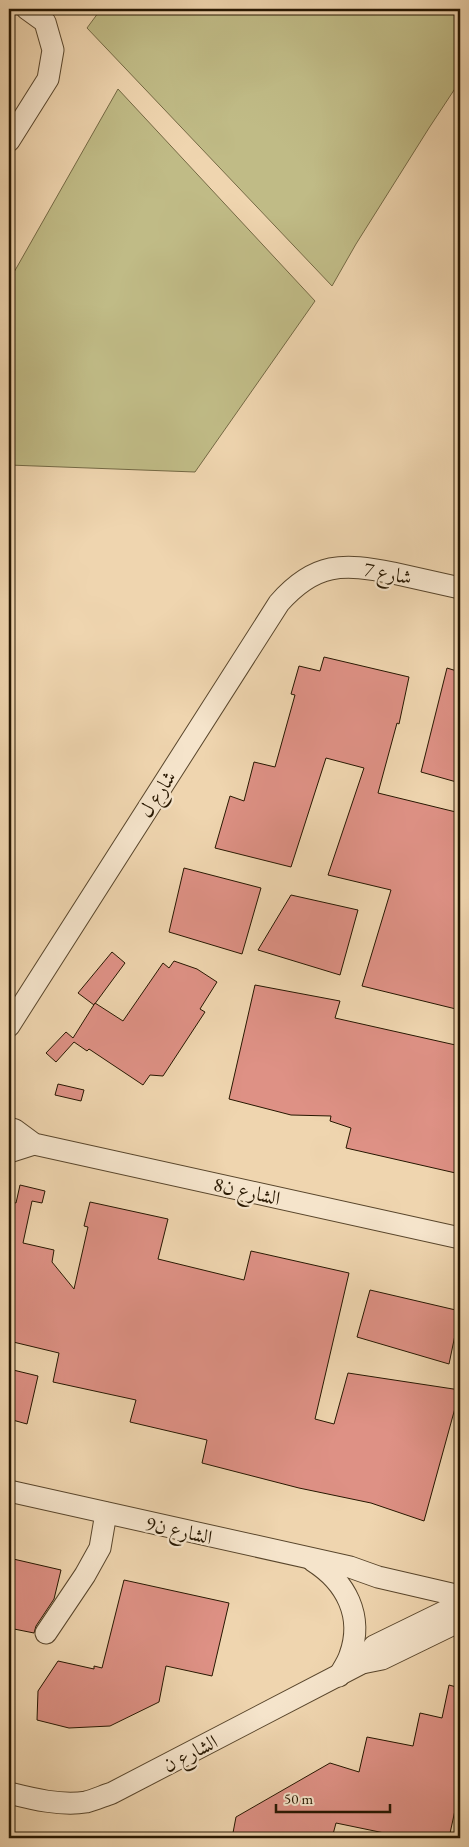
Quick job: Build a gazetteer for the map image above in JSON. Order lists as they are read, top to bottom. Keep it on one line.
{"streets":{"street":["شارع 7","شارع ل","الشارع ن8","الشارع ن9","الشارع ن"]},"crossings":[["شارع 7","شارع ل"]],"scale_bar":"50 m"}
